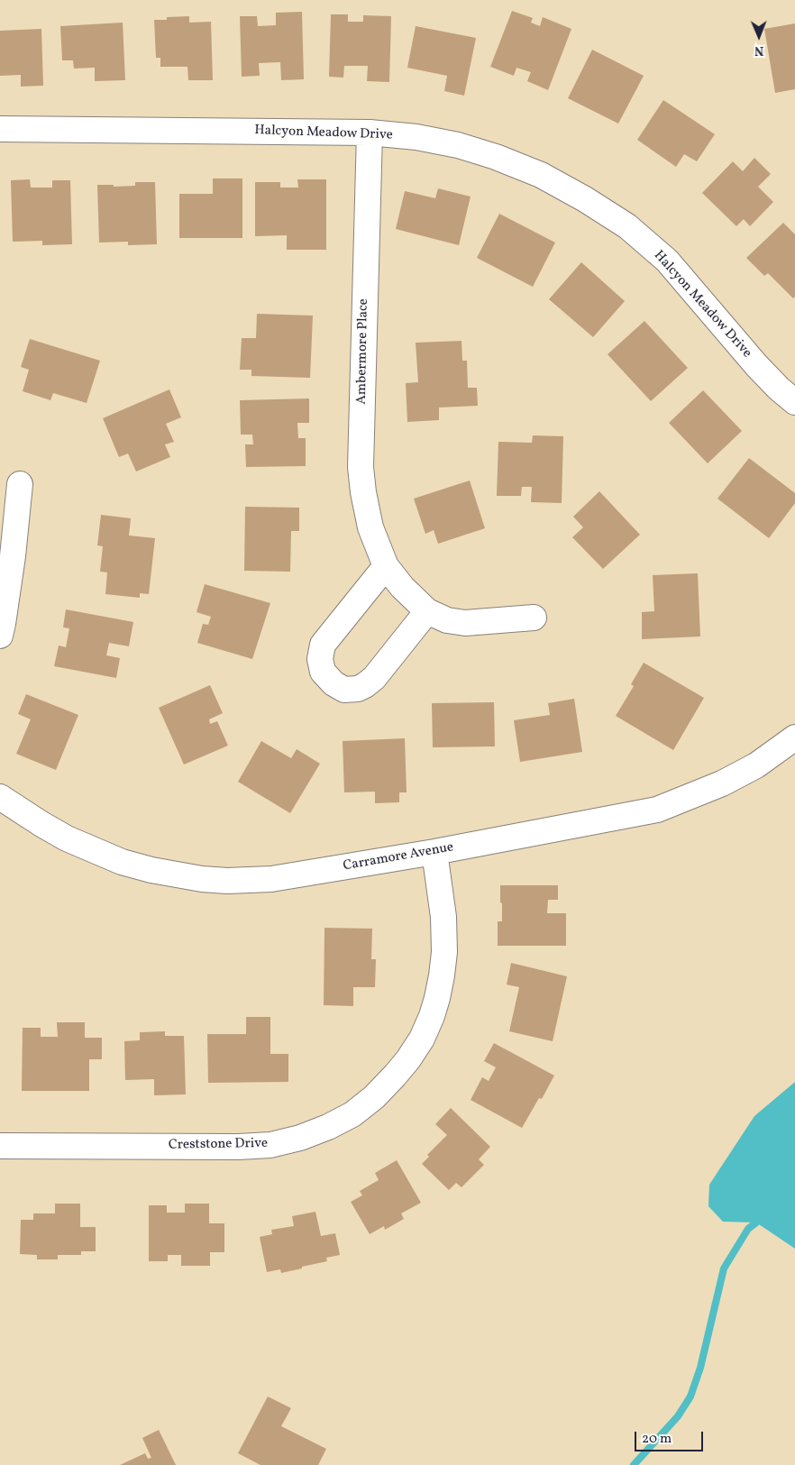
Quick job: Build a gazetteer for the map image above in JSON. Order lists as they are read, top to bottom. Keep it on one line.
{"streets":{"street":["Halcyon Meadow Drive","Ambermore Place","Carramore Avenue","Creststone Drive"]},"crossings":[["Halcyon Meadow Drive","Ambermore Place"],["Carramore Avenue","Creststone Drive"]],"scale_bar":"20 m","north":"bottom"}
